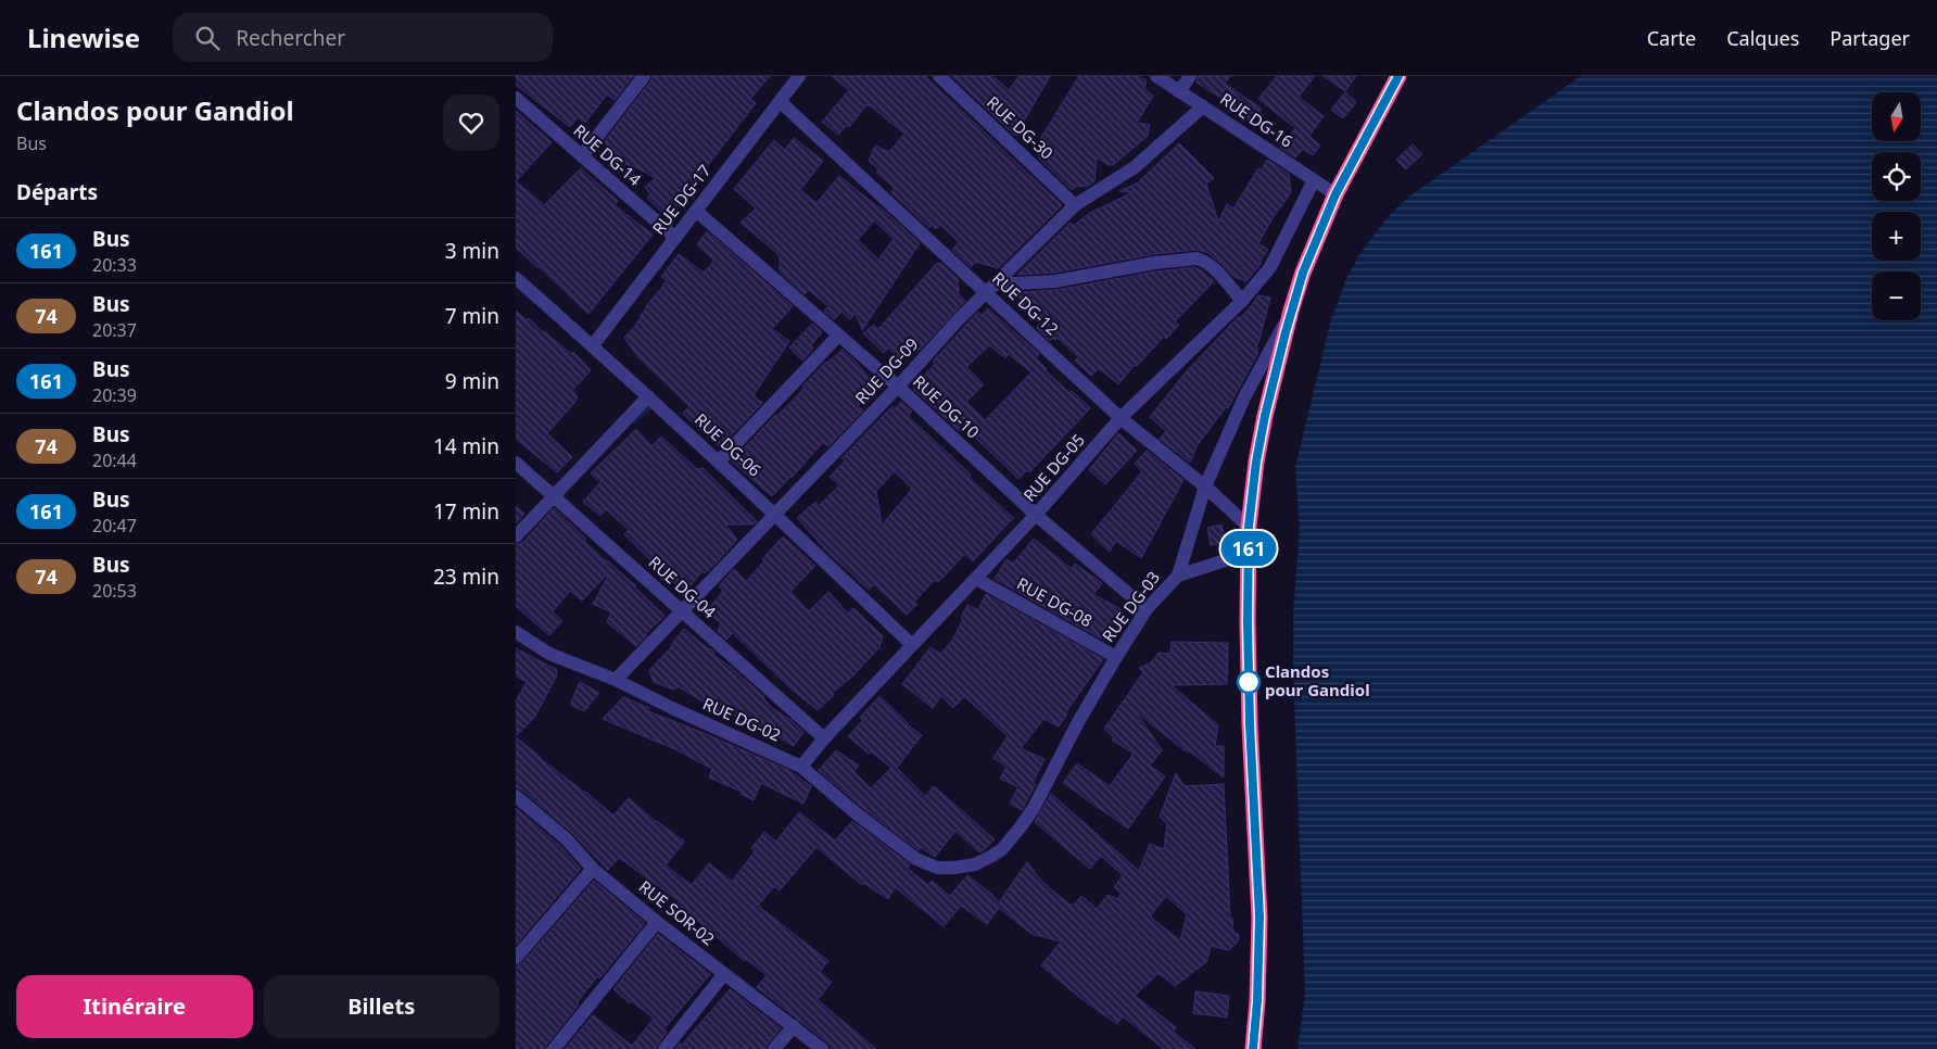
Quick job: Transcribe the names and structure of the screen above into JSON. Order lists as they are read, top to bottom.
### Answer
{
  "streets": {
    "street": [
      "RUE DG-16",
      "RUE DG-30",
      "RUE DG-14",
      "RUE DG-17",
      "RUE DG-12",
      "RUE DG-09",
      "RUE DG-10",
      "RUE DG-06",
      "RUE DG-05",
      "RUE DG-04",
      "RUE DG-08",
      "RUE DG-03",
      "RUE DG-02",
      "RUE SOR-02"
    ]
  },
  "crossings": [
    ["RUE DG-16", "RUE DG-09"],
    ["RUE DG-16", "RUE DG-05"],
    ["RUE DG-30", "RUE DG-09"],
    ["RUE DG-14", "RUE DG-17"],
    ["RUE DG-17", "RUE DG-12"],
    ["RUE DG-17", "RUE DG-10"],
    ["RUE DG-17", "RUE DG-06"],
    ["RUE DG-12", "RUE DG-09"],
    ["RUE DG-12", "RUE DG-05"],
    ["RUE DG-12", "RUE DG-03"],
    ["RUE DG-09", "RUE DG-10"],
    ["RUE DG-09", "RUE DG-06"],
    ["RUE DG-09", "RUE DG-04"],
    ["RUE DG-09", "RUE DG-02"],
    ["RUE DG-10", "RUE DG-05"],
    ["RUE DG-10", "RUE DG-03"],
    ["RUE DG-06", "RUE DG-05"],
    ["RUE DG-05", "RUE DG-04"],
    ["RUE DG-05", "RUE DG-08"],
    ["RUE DG-05", "RUE DG-02"],
    ["RUE DG-08", "RUE DG-03"],
    ["RUE DG-03", "RUE DG-02"]
  ],
  "places": ["Clandos pour Gandiol"],
  "lines": ["bus line 161"],
  "north": "bottom",
  "page": {
    "header": "Linewise",
    "search": "Rechercher",
    "nav": ["Carte", "Calques", "Partager"],
    "heading": [
      ["Clandos pour Gandiol", "Bus"],
      "Départs"
    ],
    "on_map": "161",
    "map_buttons": ["+", "−"],
    "list": [
      {
        "mark": "161",
        "name": "Bus",
        "note": "20:33",
        "value": "3 min"
      },
      {
        "mark": "74",
        "name": "Bus",
        "note": "20:37",
        "value": "7 min"
      },
      {
        "mark": "161",
        "name": "Bus",
        "note": "20:39",
        "value": "9 min"
      },
      {
        "mark": "74",
        "name": "Bus",
        "note": "20:44",
        "value": "14 min"
      },
      {
        "mark": "161",
        "name": "Bus",
        "note": "20:47",
        "value": "17 min"
      },
      {
        "mark": "74",
        "name": "Bus",
        "note": "20:53",
        "value": "23 min"
      }
    ],
    "buttons": ["Itinéraire", "Billets"]
  }
}
